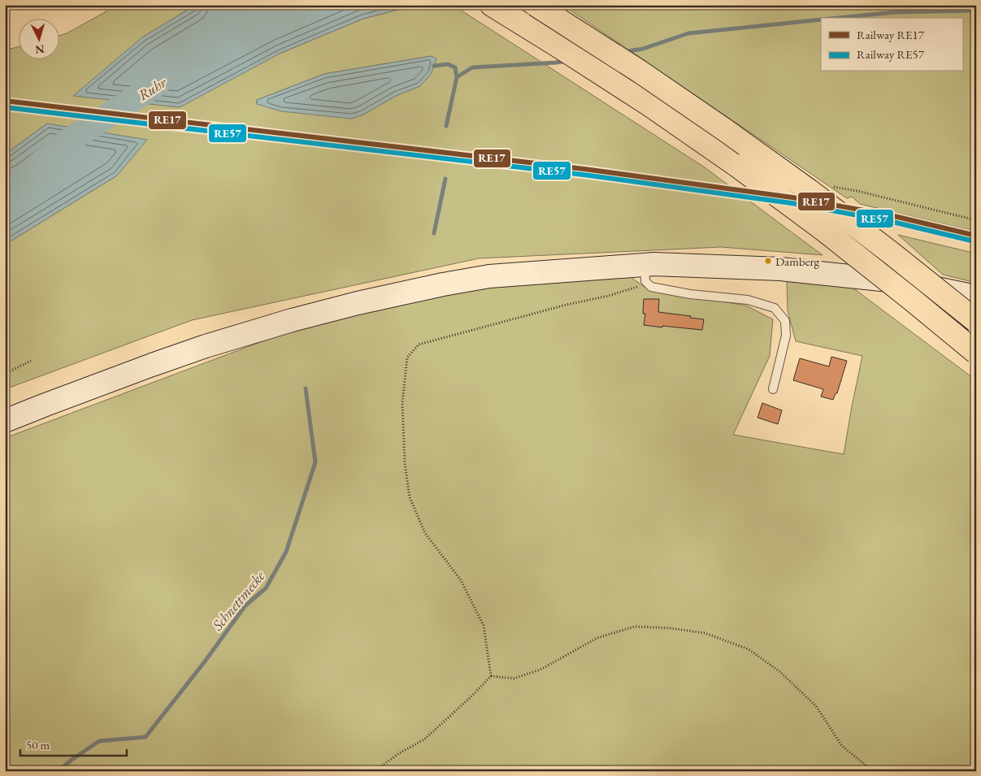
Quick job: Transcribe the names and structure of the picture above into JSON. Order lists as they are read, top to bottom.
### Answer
{
  "water": ["Ruhr", "Schnettmecke"],
  "places": ["Damberg"],
  "lines": ["rail line RE17", "rail line RE57"],
  "legend": ["Railway RE17", "Railway RE57"],
  "scale_bar": "50 m",
  "north": "bottom"
}
